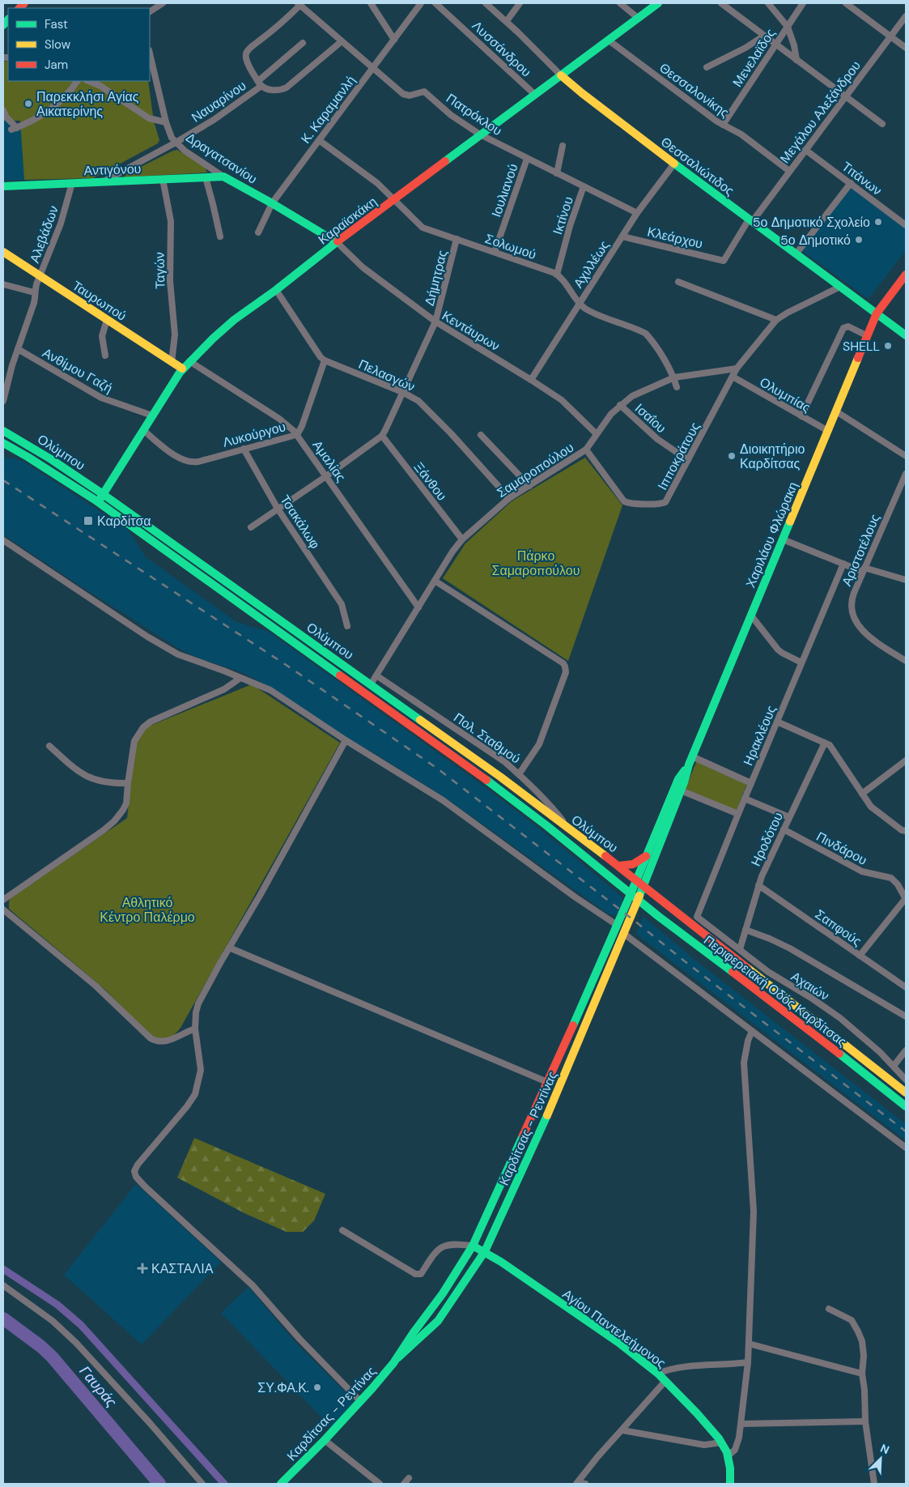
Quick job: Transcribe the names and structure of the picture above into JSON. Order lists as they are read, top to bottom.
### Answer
{
  "streets": {
    "main road": [
      "Δραγατσανίου",
      "Θεσσαλιώτιδος",
      "Αντιγόνου",
      "Καραϊσκάκη",
      "Ταυρωπού",
      "Ολύμπου",
      "Χαριλάου Φλώρακη",
      "Περιφερειακή Οδός Καρδίτσας",
      "Καρδίτσας - Ρεντίνας",
      "Αγίου Παντελεήμονος"
    ],
    "street": [
      "Λυσσάνδρου",
      "Μενελαϊδος",
      "Θεσσαλονίκης",
      "Ναυαρίνου",
      "Κ. Καραμανλή",
      "Μεγάλου Αλεξάνδρου",
      "Πατρόκλου",
      "Τιτάνων",
      "Ιουλιανού",
      "Ικτίνου",
      "Αλεβάδων",
      "Κλεάρχου",
      "Σολωμού",
      "Αχιλλέως",
      "Ταγών",
      "Δήμητρας",
      "Κεντάυρων",
      "Ανθίμου Γαζή",
      "Πελασγών",
      "Ολυμπίας",
      "Ισαΐου",
      "Λυκούργου",
      "Ιπποκράτους",
      "Αμαλίας",
      "Σαμαροπούλου",
      "Ξάνθου",
      "Τσακάλωφ",
      "Αριστοτέλους",
      "Ηρακλέους",
      "Πολ. Σταθμού",
      "Ηροδότου",
      "Πινδάρου",
      "Σαπφούς",
      "Αχαιών"
    ]
  },
  "crossings": [
    ["Λυσσάνδρου", "Καραϊσκάκη"],
    ["Μενελαϊδος", "Θεσσαλονίκης"],
    ["Θεσσαλονίκης", "Μεγάλου Αλεξάνδρου"],
    ["Θεσσαλονίκης", "Καραϊσκάκη"],
    ["Ναυαρίνου", "Δραγατσανίου"],
    ["Ναυαρίνου", "Αντιγόνου"],
    ["Κ. Καραμανλή", "Πατρόκλου"],
    ["Κ. Καραμανλή", "Δραγατσανίου"],
    ["Κ. Καραμανλή", "Σολωμού"],
    ["Μεγάλου Αλεξάνδρου", "Θεσσαλιώτιδος"],
    ["Μεγάλου Αλεξάνδρου", "Τιτάνων"],
    ["Μεγάλου Αλεξάνδρου", "Κλεάρχου"],
    ["Πατρόκλου", "Ιουλιανού"],
    ["Πατρόκλου", "Ικτίνου"],
    ["Πατρόκλου", "Καραϊσκάκη"],
    ["Πατρόκλου", "Αχιλλέως"],
    ["Δραγατσανίου", "Αντιγόνου"],
    ["Δραγατσανίου", "Καραϊσκάκη"],
    ["Δραγατσανίου", "Κεντάυρων"],
    ["Θεσσαλιώτιδος", "Καραϊσκάκη"],
    ["Θεσσαλιώτιδος", "Αχιλλέως"],
    ["Θεσσαλιώτιδος", "Χαριλάου Φλώρακη"],
    ["Αντιγόνου", "Αλεβάδων"],
    ["Αντιγόνου", "Ταγών"],
    ["Ιουλιανού", "Σολωμού"],
    ["Ικτίνου", "Σολωμού"],
    ["Καραϊσκάκη", "Σολωμού"],
    ["Καραϊσκάκη", "Ταυρωπού"],
    ["Καραϊσκάκη", "Κεντάυρων"],
    ["Καραϊσκάκη", "Ανθίμου Γαζή"],
    ["Καραϊσκάκη", "Πελασγών"],
    ["Καραϊσκάκη", "Λυκούργου"],
    ["Καραϊσκάκη", "Ολύμπου"],
    ["Καραϊσκάκη", "Αμαλίας"],
    ["Αλεβάδων", "Ταυρωπού"],
    ["Αλεβάδων", "Ανθίμου Γαζή"],
    ["Κλεάρχου", "Αχιλλέως"],
    ["Σολωμού", "Αχιλλέως"],
    ["Σολωμού", "Δήμητρας"],
    ["Σολωμού", "Σαμαροπούλου"],
    ["Αχιλλέως", "Κεντάυρων"],
    ["Ταγών", "Ταυρωπού"],
    ["Δήμητρας", "Κεντάυρων"],
    ["Δήμητρας", "Πελασγών"],
    ["Δήμητρας", "Ξάνθου"],
    ["Κεντάυρων", "Σαμαροπούλου"],
    ["Πελασγών", "Λυκούργου"],
    ["Πελασγών", "Σαμαροπούλου"],
    ["Ολυμπίας", "Ιπποκράτους"],
    ["Ολυμπίας", "Χαριλάου Φλώρακη"],
    ["Ισαΐου", "Ιπποκράτους"],
    ["Ισαΐου", "Σαμαροπούλου"],
    ["Λυκούργου", "Αμαλίας"],
    ["Λυκούργου", "Τσακάλωφ"],
    ["Ολύμπου", "Σαμαροπούλου"],
    ["Ολύμπου", "Χαριλάου Φλώρακη"],
    ["Ολύμπου", "Περιφερειακή Οδός Καρδίτσας"],
    ["Ολύμπου", "Καρδίτσας - Ρεντίνας"],
    ["Ιπποκράτους", "Σαμαροπούλου"],
    ["Αμαλίας", "Σαμαροπούλου"],
    ["Σαμαροπούλου", "Ξάνθου"],
    ["Σαμαροπούλου", "Πολ. Σταθμού"],
    ["Χαριλάου Φλώρακη", "Περιφερειακή Οδός Καρδίτσας"],
    ["Χαριλάου Φλώρακη", "Καρδίτσας - Ρεντίνας"],
    ["Ηρακλέους", "Αχαιών"],
    ["Ηροδότου", "Πινδάρου"],
    ["Ηροδότου", "Σαπφούς"],
    ["Ηροδότου", "Αχαιών"],
    ["Περιφερειακή Οδός Καρδίτσας", "Καρδίτσας - Ρεντίνας"],
    ["Καρδίτσας - Ρεντίνας", "Αγίου Παντελεήμονος"]
  ],
  "water": ["Γαυράς"],
  "parks": ["Πάρκο Σαμαροπούλου", "Αθλητικό Κέντρο Παλέρμο"],
  "places": {
    "other": [
      "Παρεκκλήσι Αγίας Αικατερίνης",
      "5ο Δημοτικό Σχολείο",
      "5ο Δημοτικό",
      "SHELL",
      "Διοικητήριο Καρδίτσας",
      "ΣΥ.ΦΑ.Κ."
    ],
    "transit": ["Καρδίτσα"],
    "health": ["ΚΑΣΤΑΛΙΑ"]
  },
  "legend": ["Fast", "Slow", "Jam"],
  "north": "top right"
}
